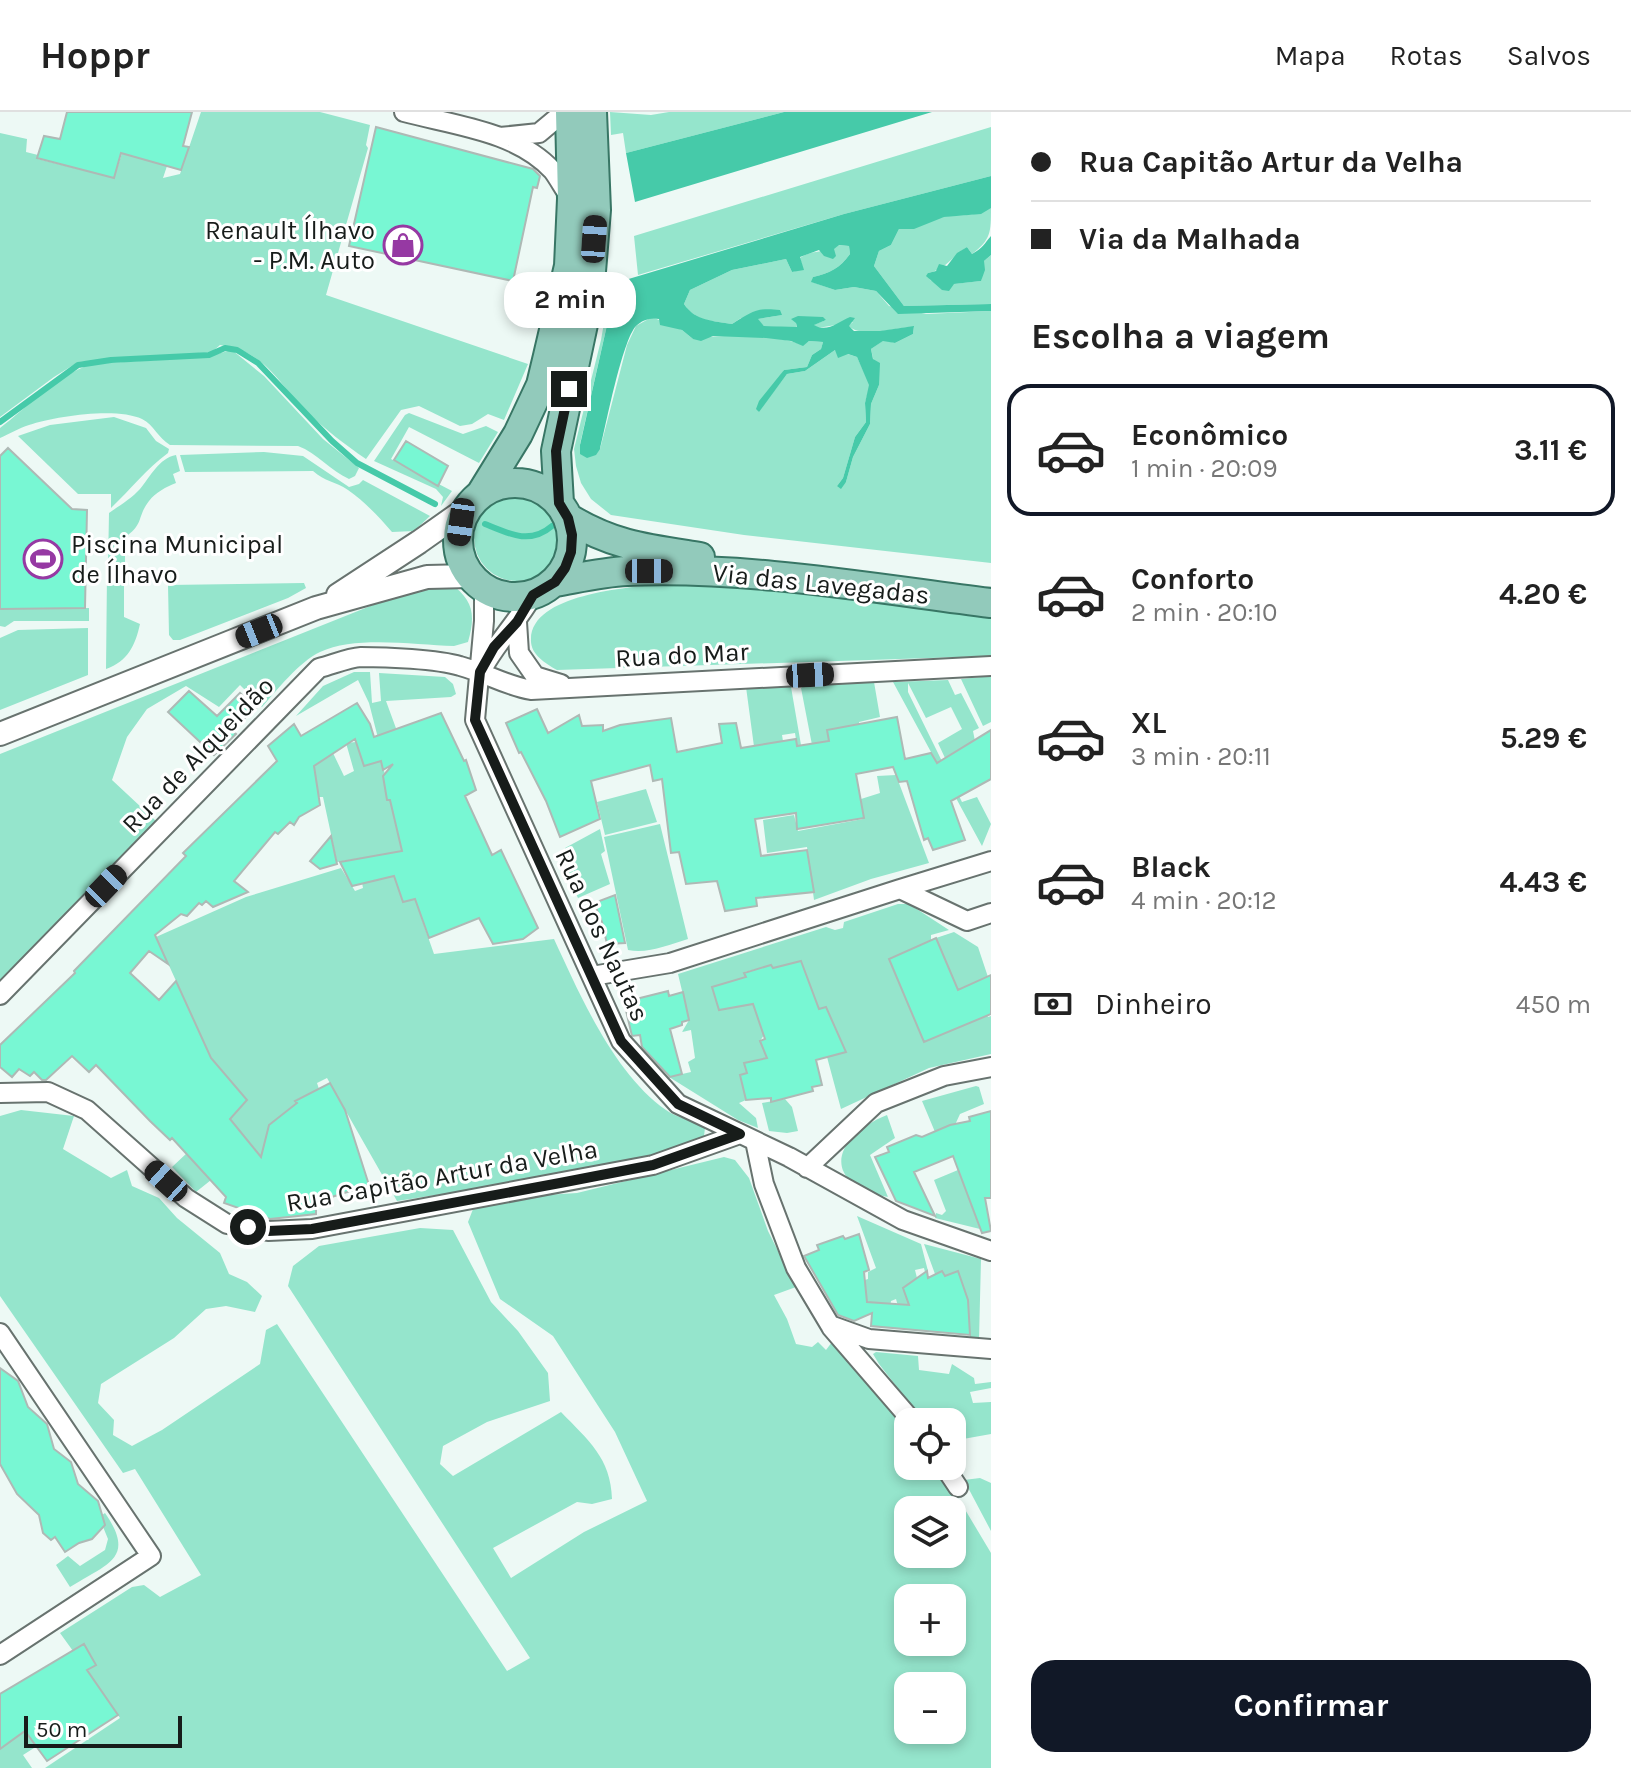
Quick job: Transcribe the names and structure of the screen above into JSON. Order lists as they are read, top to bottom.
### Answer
{
  "streets": {
    "main road": ["Via das Lavegadas"],
    "street": [
      "Rua do Mar",
      "Rua de Alqueidão",
      "Rua dos Nautas",
      "Rua Capitão Artur da Velha"
    ]
  },
  "crossings": [
    ["Via das Lavegadas", "Rua dos Nautas"],
    ["Rua do Mar", "Rua de Alqueidão"],
    ["Rua do Mar", "Rua dos Nautas"],
    ["Rua de Alqueidão", "Rua dos Nautas"],
    ["Rua dos Nautas", "Rua Capitão Artur da Velha"]
  ],
  "places": {
    "shop": ["Renault Ílhavo - P.M. Auto"],
    "sports": ["Piscina Municipal de Ílhavo"]
  },
  "scale_bar": "50 m",
  "page": {
    "header": "Hoppr",
    "nav": ["Mapa", "Rotas", "Salvos"],
    "banner": ["Rua Capitão Artur da Velha", "Via da Malhada"],
    "bubble": "2 min",
    "heading": "Escolha a viagem",
    "list": [
      {
        "name": "Econômico",
        "note": "1 min · 20:09",
        "value": "3.11 €"
      },
      {
        "name": "Conforto",
        "note": "2 min · 20:10",
        "value": "4.20 €"
      },
      {
        "name": "XL",
        "note": "3 min · 20:11",
        "value": "5.29 €"
      },
      {
        "name": "Black",
        "note": "4 min · 20:12",
        "value": "4.43 €"
      }
    ],
    "pay": ["Dinheiro", "450 m"],
    "map_buttons": ["+", "−"],
    "buttons": "Confirmar",
    "scale": "50 m"
  }
}
